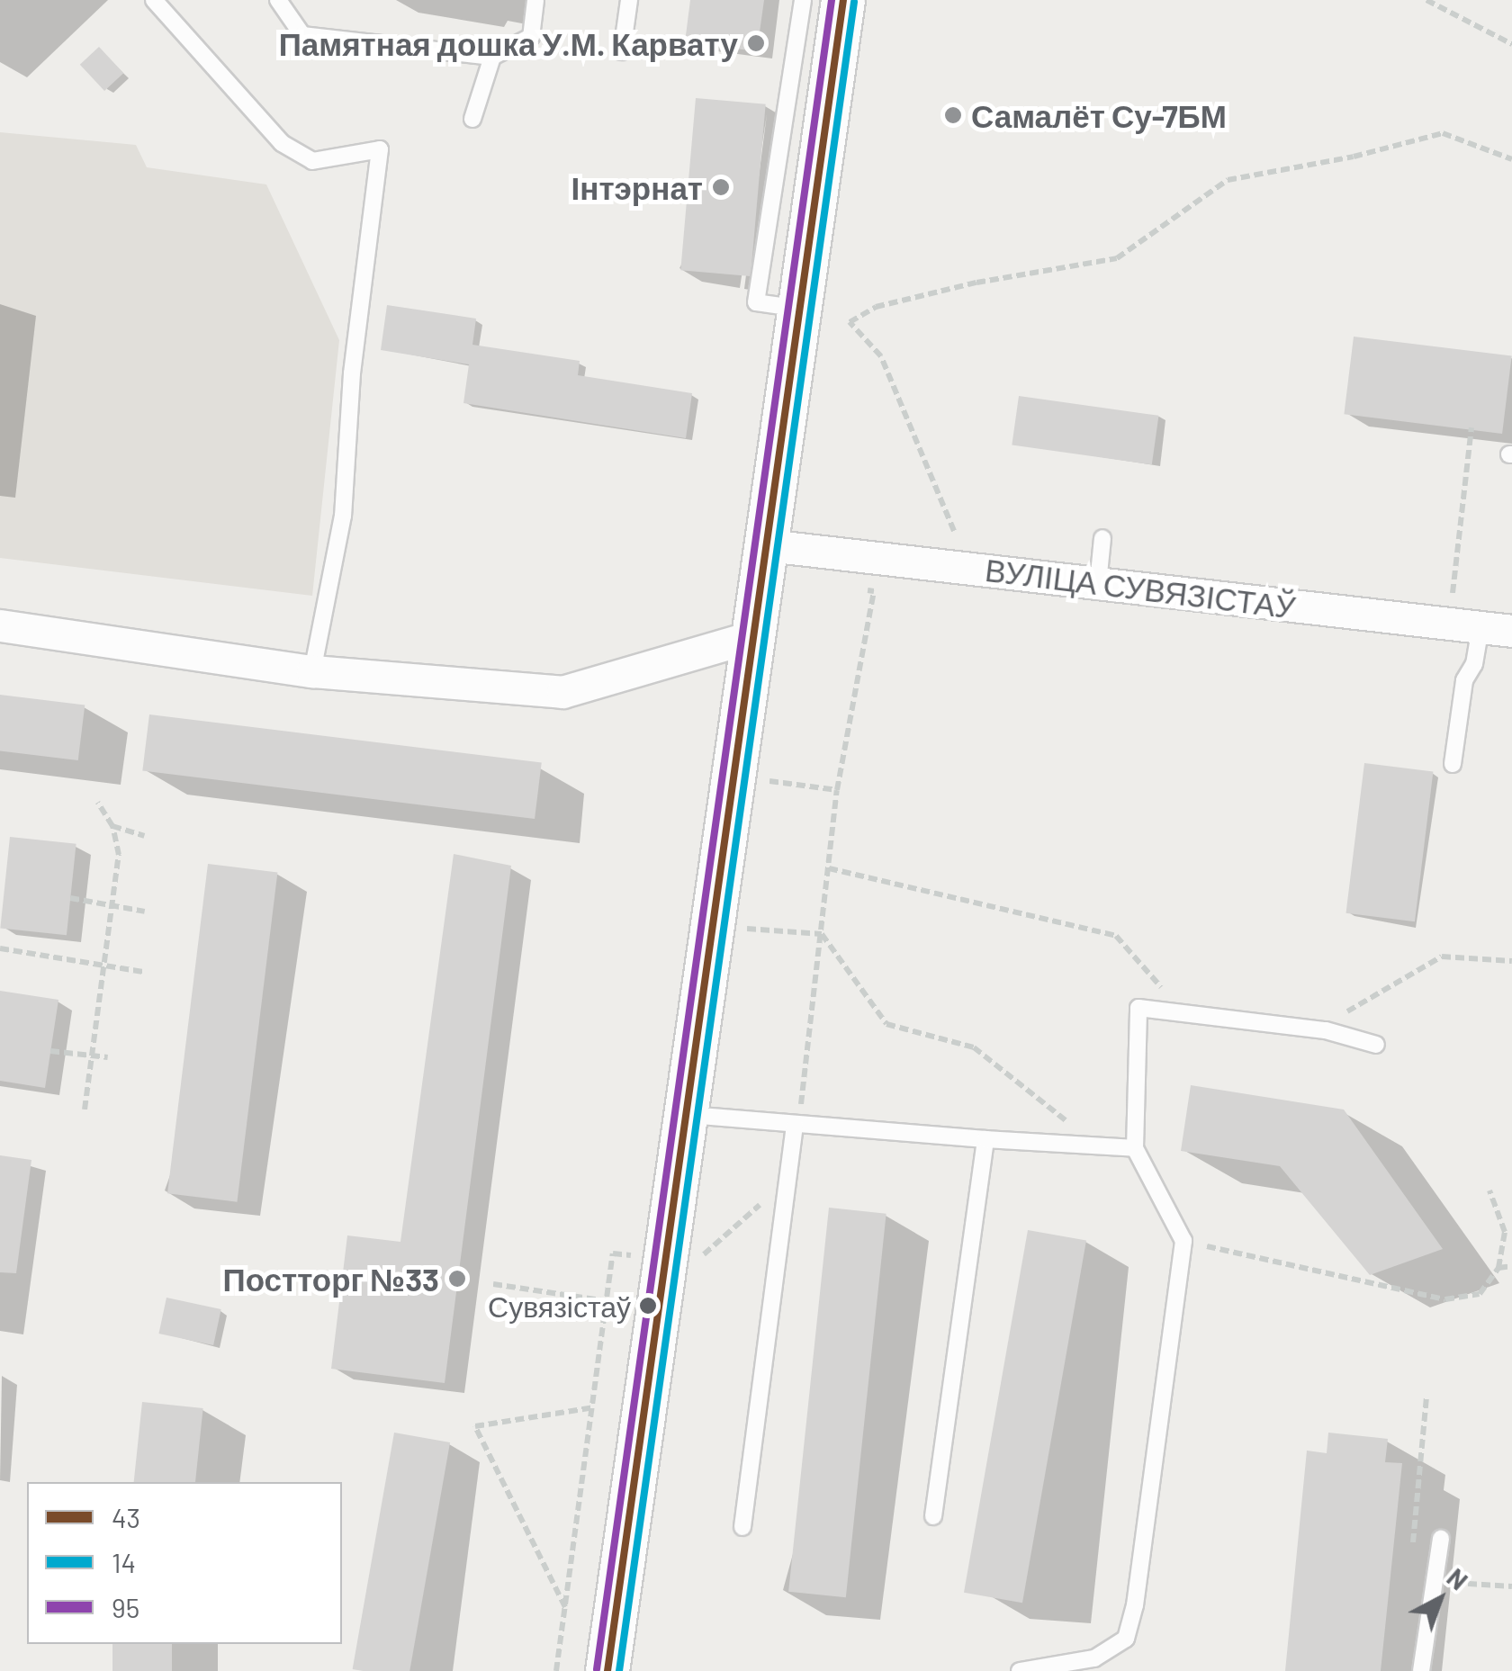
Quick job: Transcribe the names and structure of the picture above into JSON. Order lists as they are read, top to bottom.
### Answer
{
  "streets": {
    "street": ["ВУЛІЦА СУВЯЗІСТАЎ"]
  },
  "places": [
    "Памятная дошка У.М. Карвату",
    "Самалёт Су-7БМ",
    "Інтэрнат",
    "Постторг №33",
    "Сувязістаў"
  ],
  "lines": ["transit line 43", "transit line 95", "transit line 14"],
  "legend": ["43", "14", "95"],
  "north": "top right"
}
